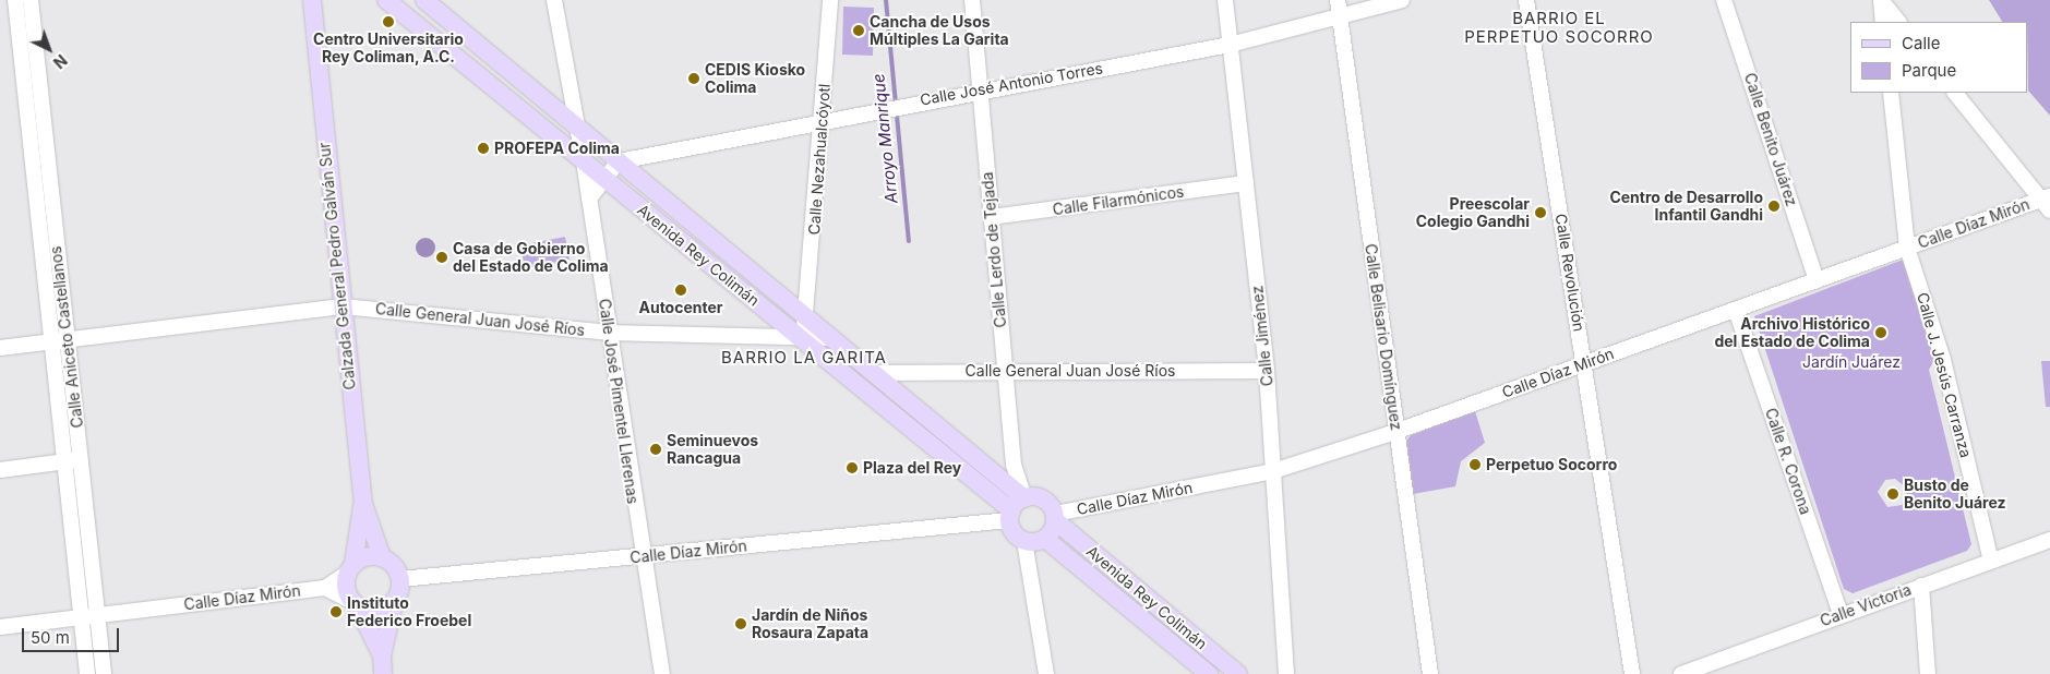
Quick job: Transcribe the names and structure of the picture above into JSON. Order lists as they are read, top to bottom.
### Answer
{
  "streets": {
    "main road": ["Avenida Rey Colimán", "Calzada General Pedro Galván Sur"],
    "street": [
      "Calle José Antonio Torres",
      "Calle Benito Juárez",
      "Calle Nezahualcóyotl",
      "Calle Filarmónicos",
      "Calle Díaz Mirón",
      "Calle Lerdo de Tejada",
      "Calle Revolución",
      "Calle General Juan José Ríos",
      "Calle Jiménez",
      "Calle Aniceto Castellanos",
      "Calle Belisario Domínguez",
      "Calle J. Jesús Carranza",
      "Calle José Pimentel Llerenas",
      "Calle R. Corona",
      "Calle Victoria"
    ]
  },
  "crossings": [
    ["Calle José Antonio Torres", "Calle Nezahualcóyotl"],
    ["Calle José Antonio Torres", "Calle Lerdo de Tejada"],
    ["Calle José Antonio Torres", "Avenida Rey Colimán"],
    ["Calle José Antonio Torres", "Calle Jiménez"],
    ["Calle José Antonio Torres", "Calle Belisario Domínguez"],
    ["Calle Benito Juárez", "Calle Díaz Mirón"],
    ["Calle Nezahualcóyotl", "Avenida Rey Colimán"],
    ["Calle Filarmónicos", "Calle Lerdo de Tejada"],
    ["Calle Filarmónicos", "Calle Jiménez"],
    ["Calle Díaz Mirón", "Calle Lerdo de Tejada"],
    ["Calle Díaz Mirón", "Avenida Rey Colimán"],
    ["Calle Díaz Mirón", "Calzada General Pedro Galván Sur"],
    ["Calle Díaz Mirón", "Calle Revolución"],
    ["Calle Díaz Mirón", "Calle Jiménez"],
    ["Calle Díaz Mirón", "Calle Aniceto Castellanos"],
    ["Calle Díaz Mirón", "Calle Belisario Domínguez"],
    ["Calle Díaz Mirón", "Calle J. Jesús Carranza"],
    ["Calle Díaz Mirón", "Calle José Pimentel Llerenas"],
    ["Calle Díaz Mirón", "Calle R. Corona"],
    ["Calle Lerdo de Tejada", "Avenida Rey Colimán"],
    ["Calle Lerdo de Tejada", "Calle General Juan José Ríos"],
    ["Avenida Rey Colimán", "Calle General Juan José Ríos"],
    ["Avenida Rey Colimán", "Calle José Pimentel Llerenas"],
    ["Calzada General Pedro Galván Sur", "Calle General Juan José Ríos"],
    ["Calle General Juan José Ríos", "Calle Jiménez"],
    ["Calle General Juan José Ríos", "Calle Aniceto Castellanos"],
    ["Calle General Juan José Ríos", "Calle José Pimentel Llerenas"],
    ["Calle J. Jesús Carranza", "Calle Victoria"],
    ["Calle R. Corona", "Calle Victoria"]
  ],
  "districts": ["BARRIO EL PERPETUO SOCORRO", "BARRIO LA GARITA"],
  "water": ["Arroyo Manrique"],
  "parks": ["Jardín Juárez"],
  "places": [
    "Centro Universitario Rey Coliman, A.C.",
    "Cancha de Usos Múltiples La Garita",
    "CEDIS Kiosko Colima",
    "PROFEPA Colima",
    "Centro de Desarrollo Infantil Gandhi",
    "Preescolar Colegio Gandhi",
    "Casa de Gobierno del Estado de Colima",
    "Autocenter",
    "Archivo Histórico del Estado de Colima",
    "Seminuevos Rancagua",
    "Perpetuo Socorro",
    "Plaza del Rey",
    "Busto de Benito Juárez",
    "Instituto Federico Froebel",
    "Jardín de Niños Rosaura Zapata"
  ],
  "legend": ["Calle", "Parque"],
  "scale_bar": "50 m",
  "north": "bottom right"
}
